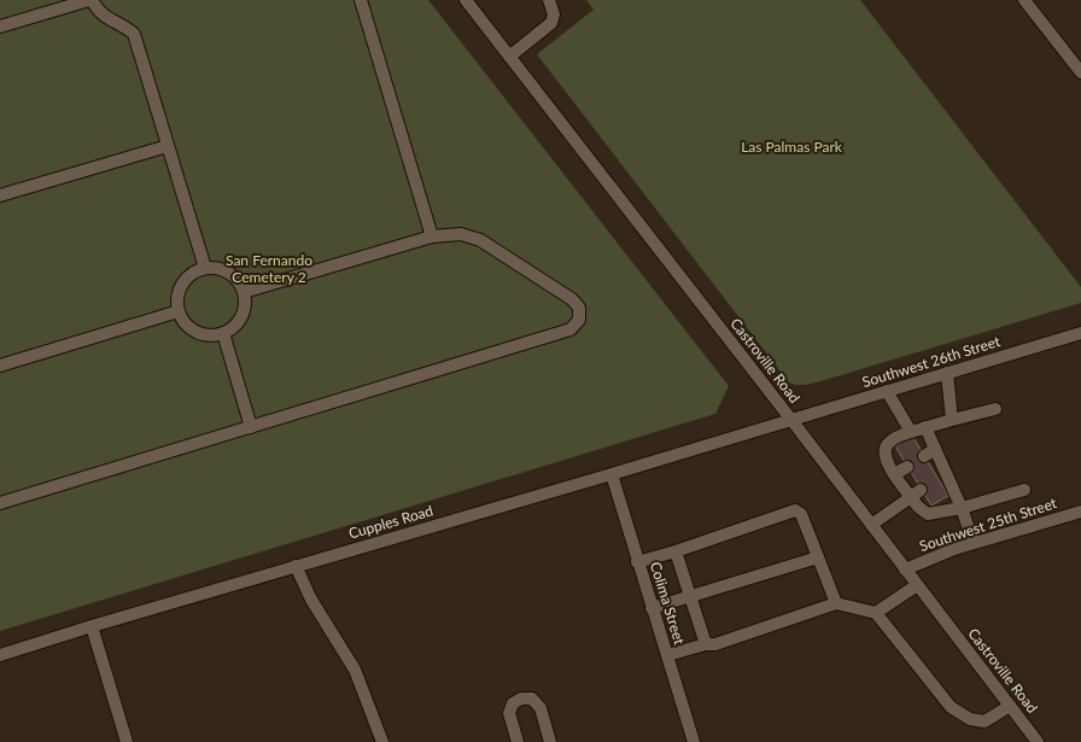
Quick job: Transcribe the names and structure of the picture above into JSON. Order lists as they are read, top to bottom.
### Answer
{
  "streets": {
    "street": [
      "Castroville Road",
      "Southwest 26th Street",
      "Cupples Road",
      "Southwest 25th Street",
      "Colima Street"
    ]
  },
  "crossings": [
    ["Castroville Road", "Southwest 26th Street"],
    ["Castroville Road", "Cupples Road"],
    ["Castroville Road", "Southwest 25th Street"],
    ["Southwest 26th Street", "Cupples Road"],
    ["Cupples Road", "Colima Street"]
  ],
  "parks": ["Las Palmas Park", "San Fernando Cemetery 2"]
}
